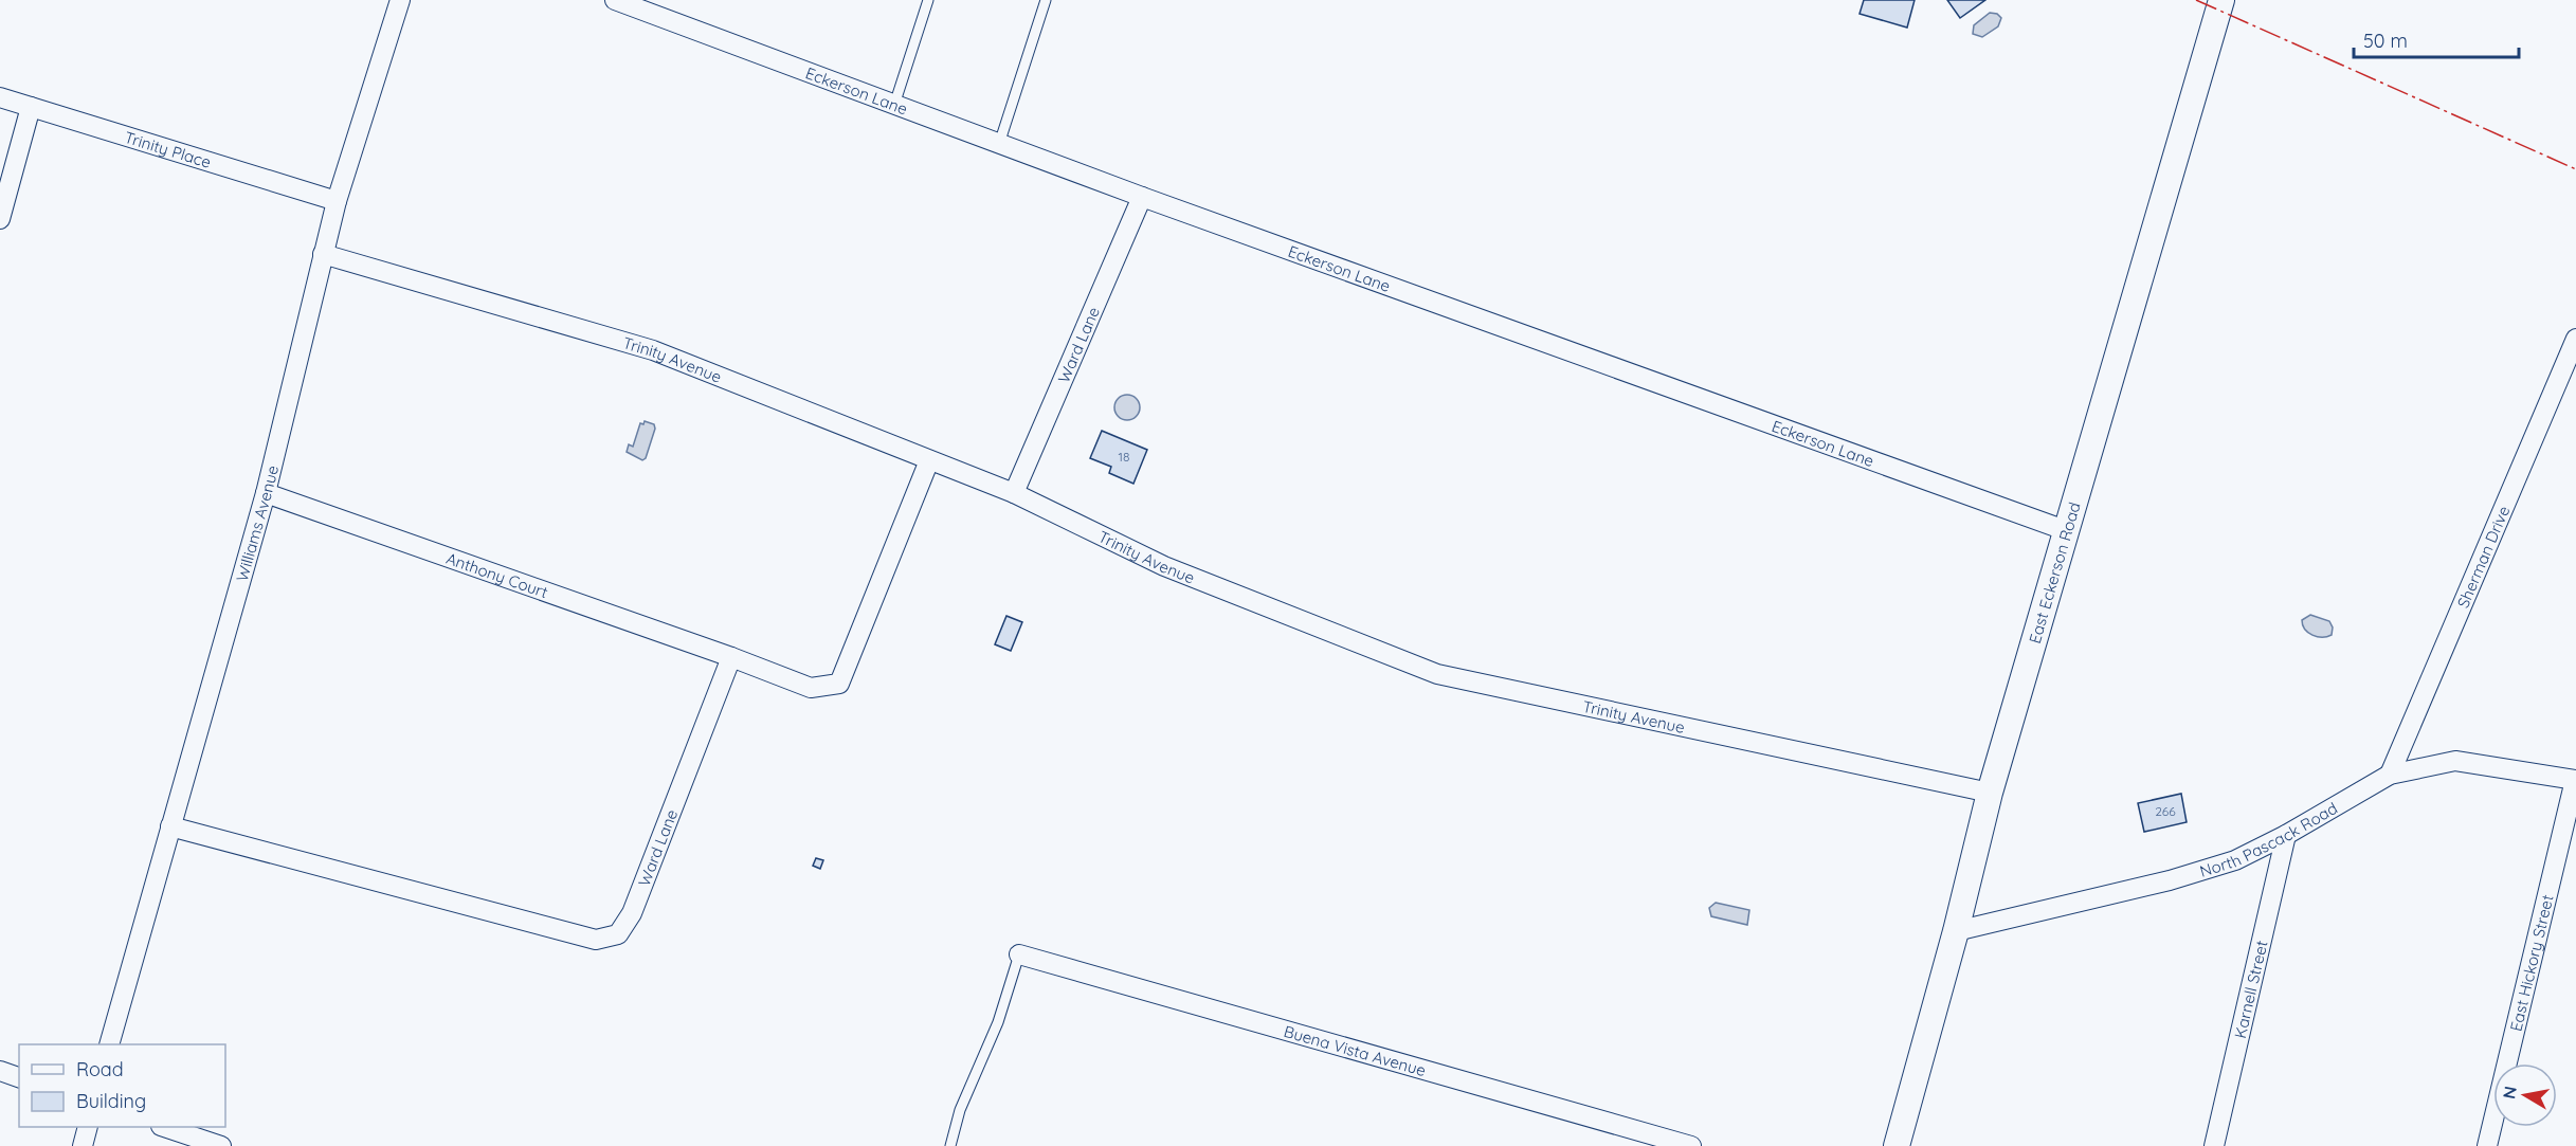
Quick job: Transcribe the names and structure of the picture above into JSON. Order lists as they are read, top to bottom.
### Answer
{
  "streets": {
    "street": [
      "Eckerson Lane",
      "Trinity Place",
      "Ward Lane",
      "Trinity Avenue",
      "Williams Avenue",
      "Sherman Drive",
      "East Eckerson Road",
      "Anthony Court",
      "North Pascack Road",
      "East Hickory Street",
      "Karnell Street",
      "Buena Vista Avenue"
    ]
  },
  "crossings": [
    ["Eckerson Lane", "Ward Lane"],
    ["Eckerson Lane", "East Eckerson Road"],
    ["Trinity Place", "Williams Avenue"],
    ["Ward Lane", "Trinity Avenue"],
    ["Ward Lane", "Williams Avenue"],
    ["Ward Lane", "Anthony Court"],
    ["Trinity Avenue", "Williams Avenue"],
    ["Trinity Avenue", "East Eckerson Road"],
    ["Williams Avenue", "Anthony Court"],
    ["Sherman Drive", "North Pascack Road"],
    ["East Eckerson Road", "North Pascack Road"],
    ["North Pascack Road", "East Hickory Street"],
    ["North Pascack Road", "Karnell Street"]
  ],
  "house_numbers": ["18", "266"],
  "legend": ["Road", "Building"],
  "scale_bar": "50 m",
  "north": "left"
}
